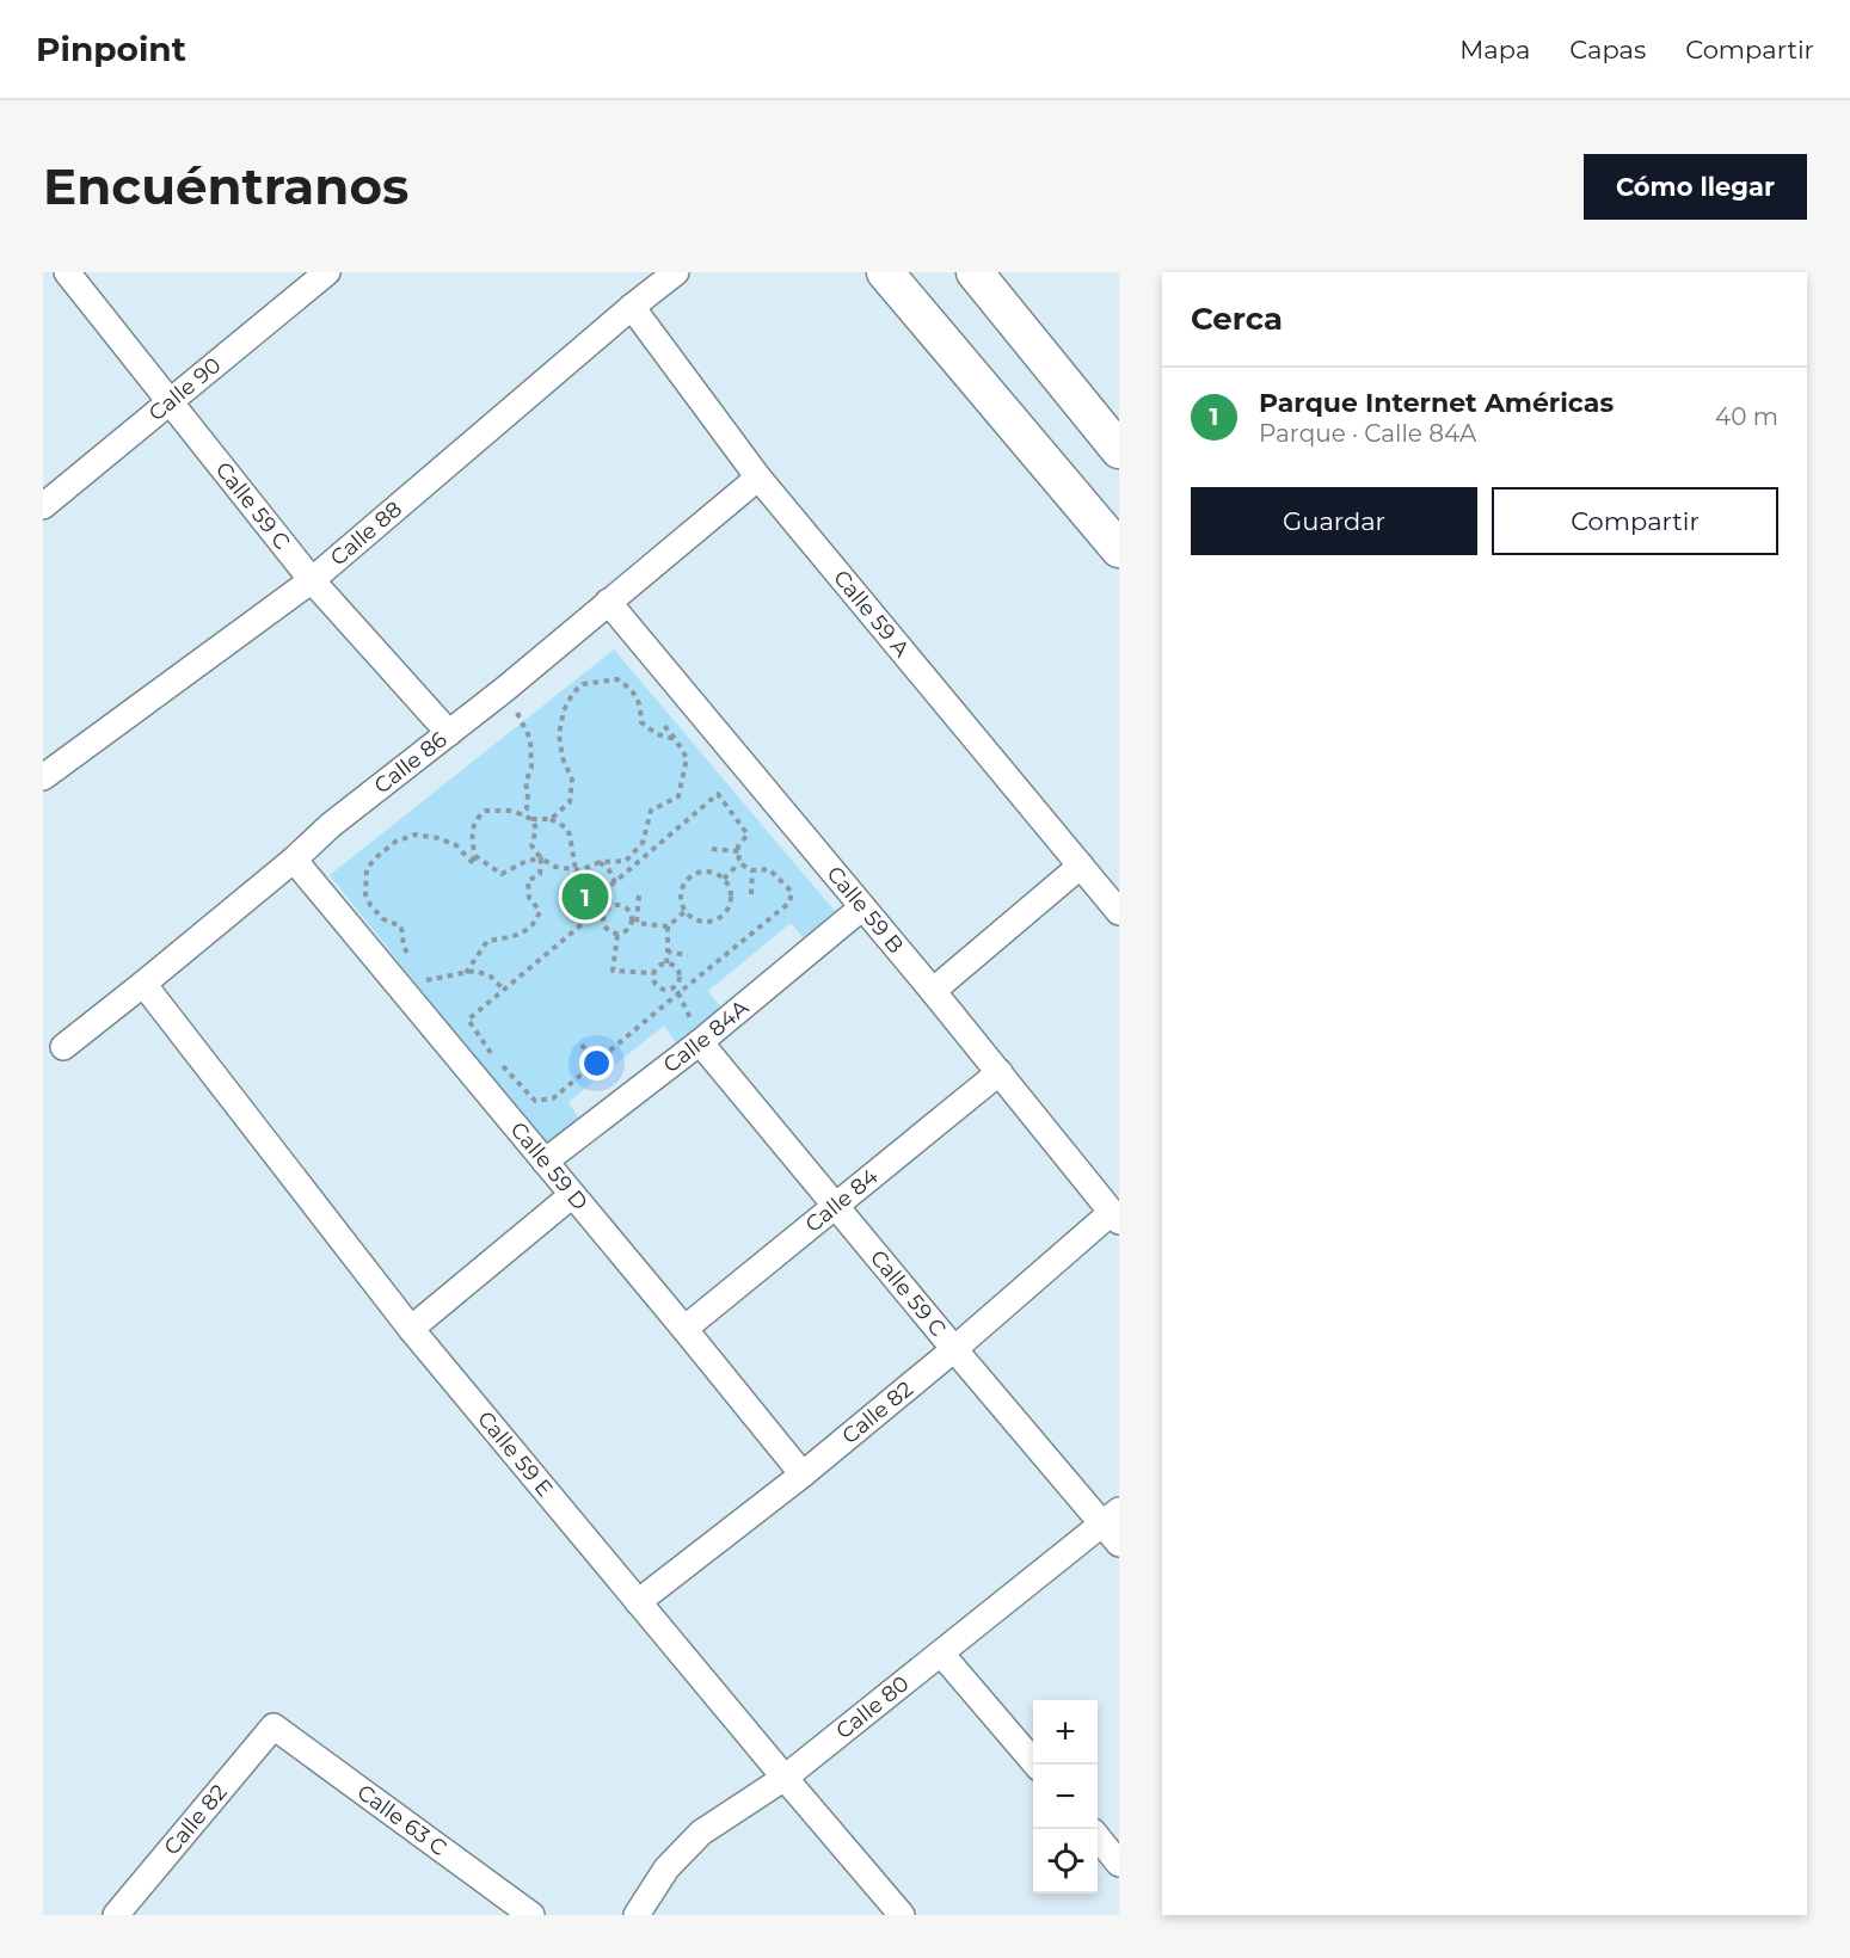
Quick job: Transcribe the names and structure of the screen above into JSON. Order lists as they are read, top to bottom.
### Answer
{
  "streets": {
    "street": [
      "Calle 90",
      "Calle 59 C",
      "Calle 88",
      "Calle 59 A",
      "Calle 86",
      "Calle 59 B",
      "Calle 84A",
      "Calle 59 D",
      "Calle 84",
      "Calle 82",
      "Calle 59 E",
      "Calle 80",
      "Calle 63 C"
    ]
  },
  "crossings": [
    ["Calle 90", "Calle 59 C"],
    ["Calle 59 C", "Calle 88"],
    ["Calle 59 C", "Calle 86"],
    ["Calle 59 C", "Calle 84A"],
    ["Calle 59 C", "Calle 84"],
    ["Calle 59 C", "Calle 82"],
    ["Calle 59 C", "Calle 80"],
    ["Calle 88", "Calle 59 A"],
    ["Calle 59 A", "Calle 86"],
    ["Calle 86", "Calle 59 B"],
    ["Calle 86", "Calle 59 D"],
    ["Calle 86", "Calle 59 E"],
    ["Calle 59 B", "Calle 84A"],
    ["Calle 59 B", "Calle 84"],
    ["Calle 59 B", "Calle 82"],
    ["Calle 84A", "Calle 59 D"],
    ["Calle 59 D", "Calle 84"],
    ["Calle 59 D", "Calle 82"],
    ["Calle 82", "Calle 59 E"],
    ["Calle 82", "Calle 63 C"],
    ["Calle 59 E", "Calle 80"]
  ],
  "page": {
    "header": "Pinpoint",
    "nav": ["Mapa", "Capas", "Compartir"],
    "buttons": [
      "Cómo llegar",
      ["Guardar", "Compartir"]
    ],
    "title": "Encuéntranos",
    "heading": "Cerca",
    "list": [
      {
        "mark": "1",
        "name": "Parque Internet Américas",
        "note": "Parque · Calle 84A",
        "value": "40 m"
      }
    ],
    "pins": "1",
    "map_buttons": ["+", "−"]
  }
}
